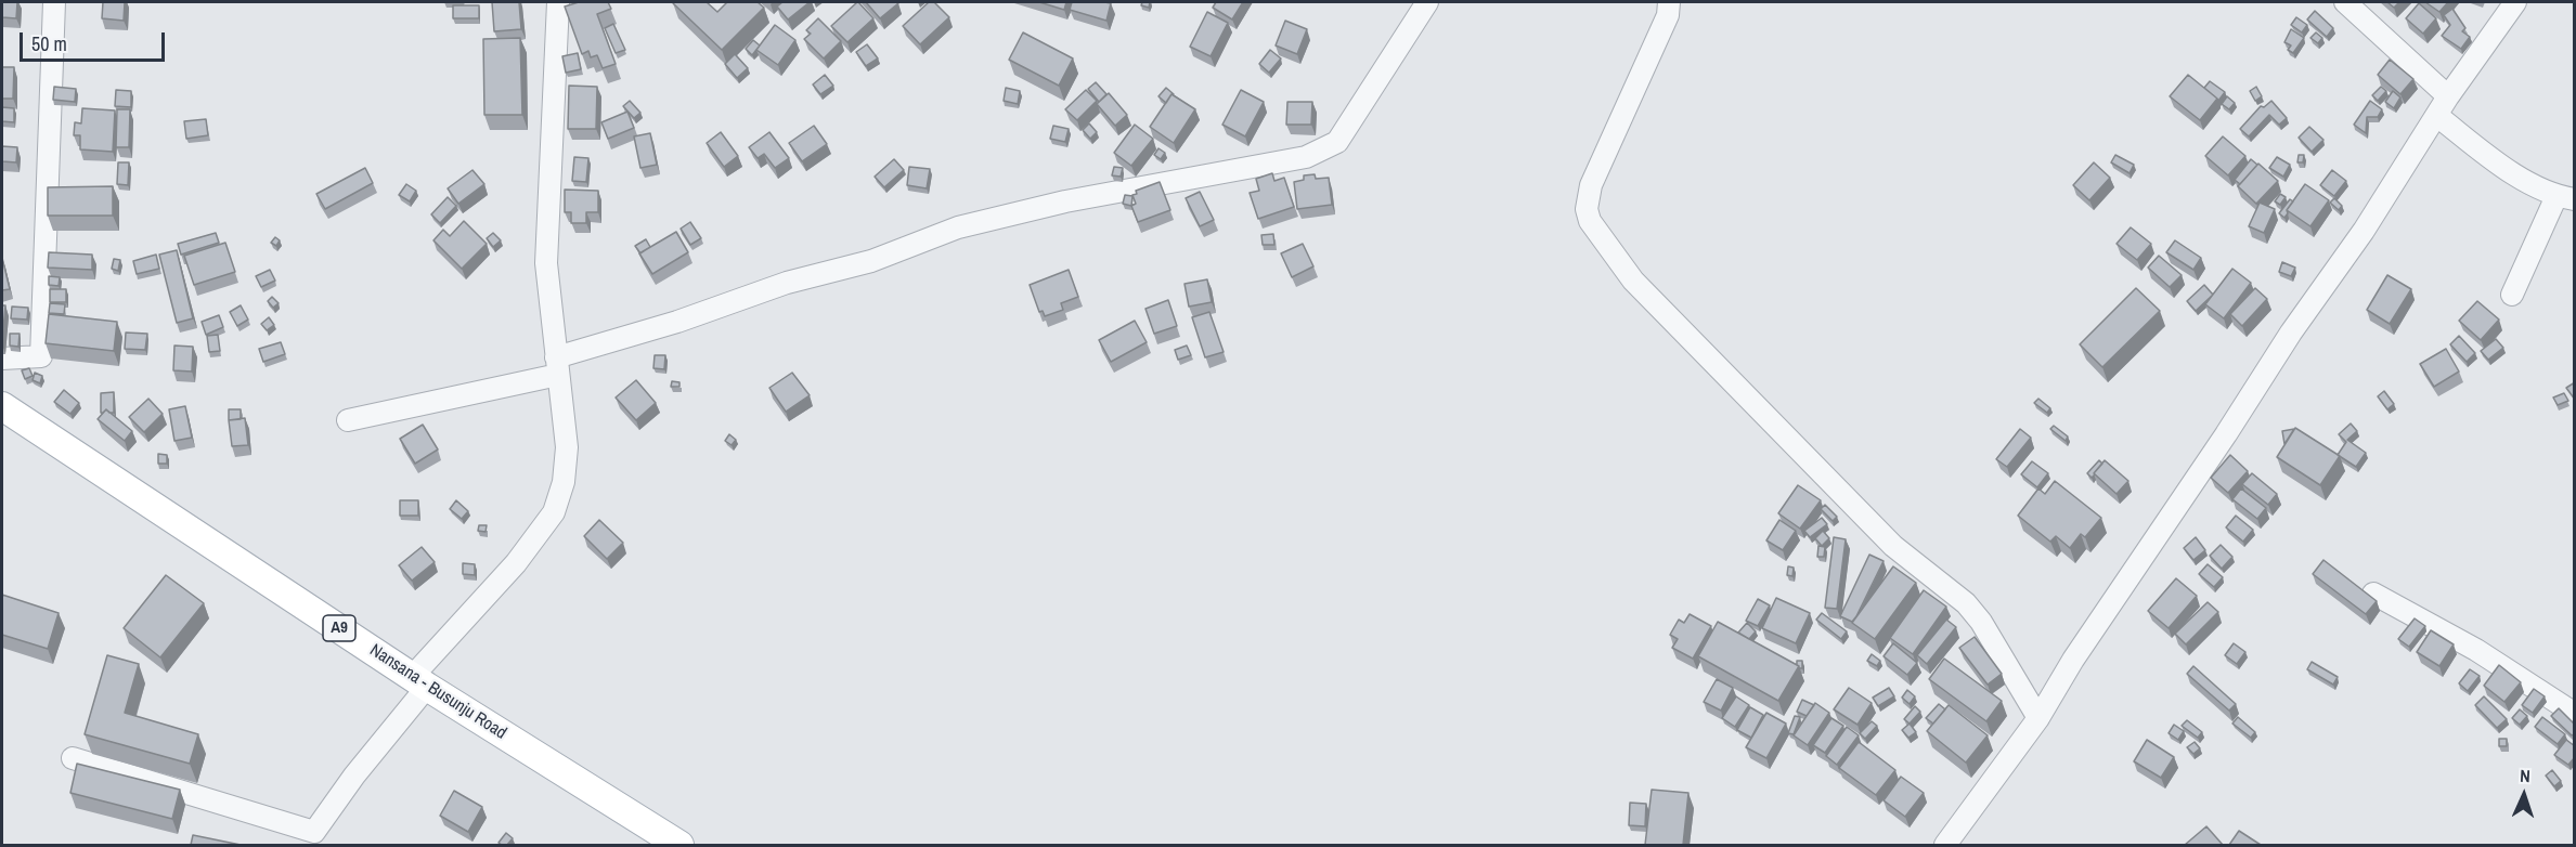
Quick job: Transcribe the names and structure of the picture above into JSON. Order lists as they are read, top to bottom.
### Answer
{
  "streets": {
    "main road": ["A9", "Nansana - Busunju Road"]
  },
  "scale_bar": "50 m",
  "north": "top"
}
